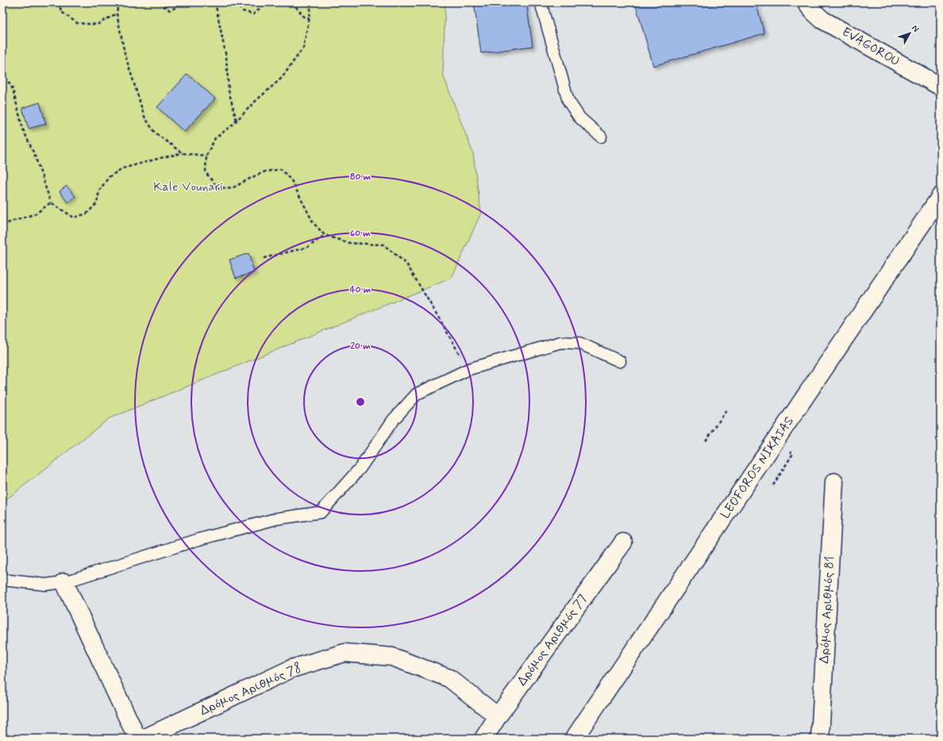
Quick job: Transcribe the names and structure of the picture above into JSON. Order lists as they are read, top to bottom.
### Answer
{
  "streets": {
    "street": [
      "EVAGOROU",
      "LEOFOROS NIKAIAS",
      "Δρόμος Αριθμός 81",
      "Δρόμος Αριθμός 77",
      "Δρόμος Αριθμός 78"
    ]
  },
  "crossings": [
    ["Δρόμος Αριθμός 77", "Δρόμος Αριθμός 78"]
  ],
  "parks": ["Kale Vounari"],
  "north": "top right",
  "rings": [
    "80 m",
    "60 m",
    "40 m",
    "20 m"
  ]
}
